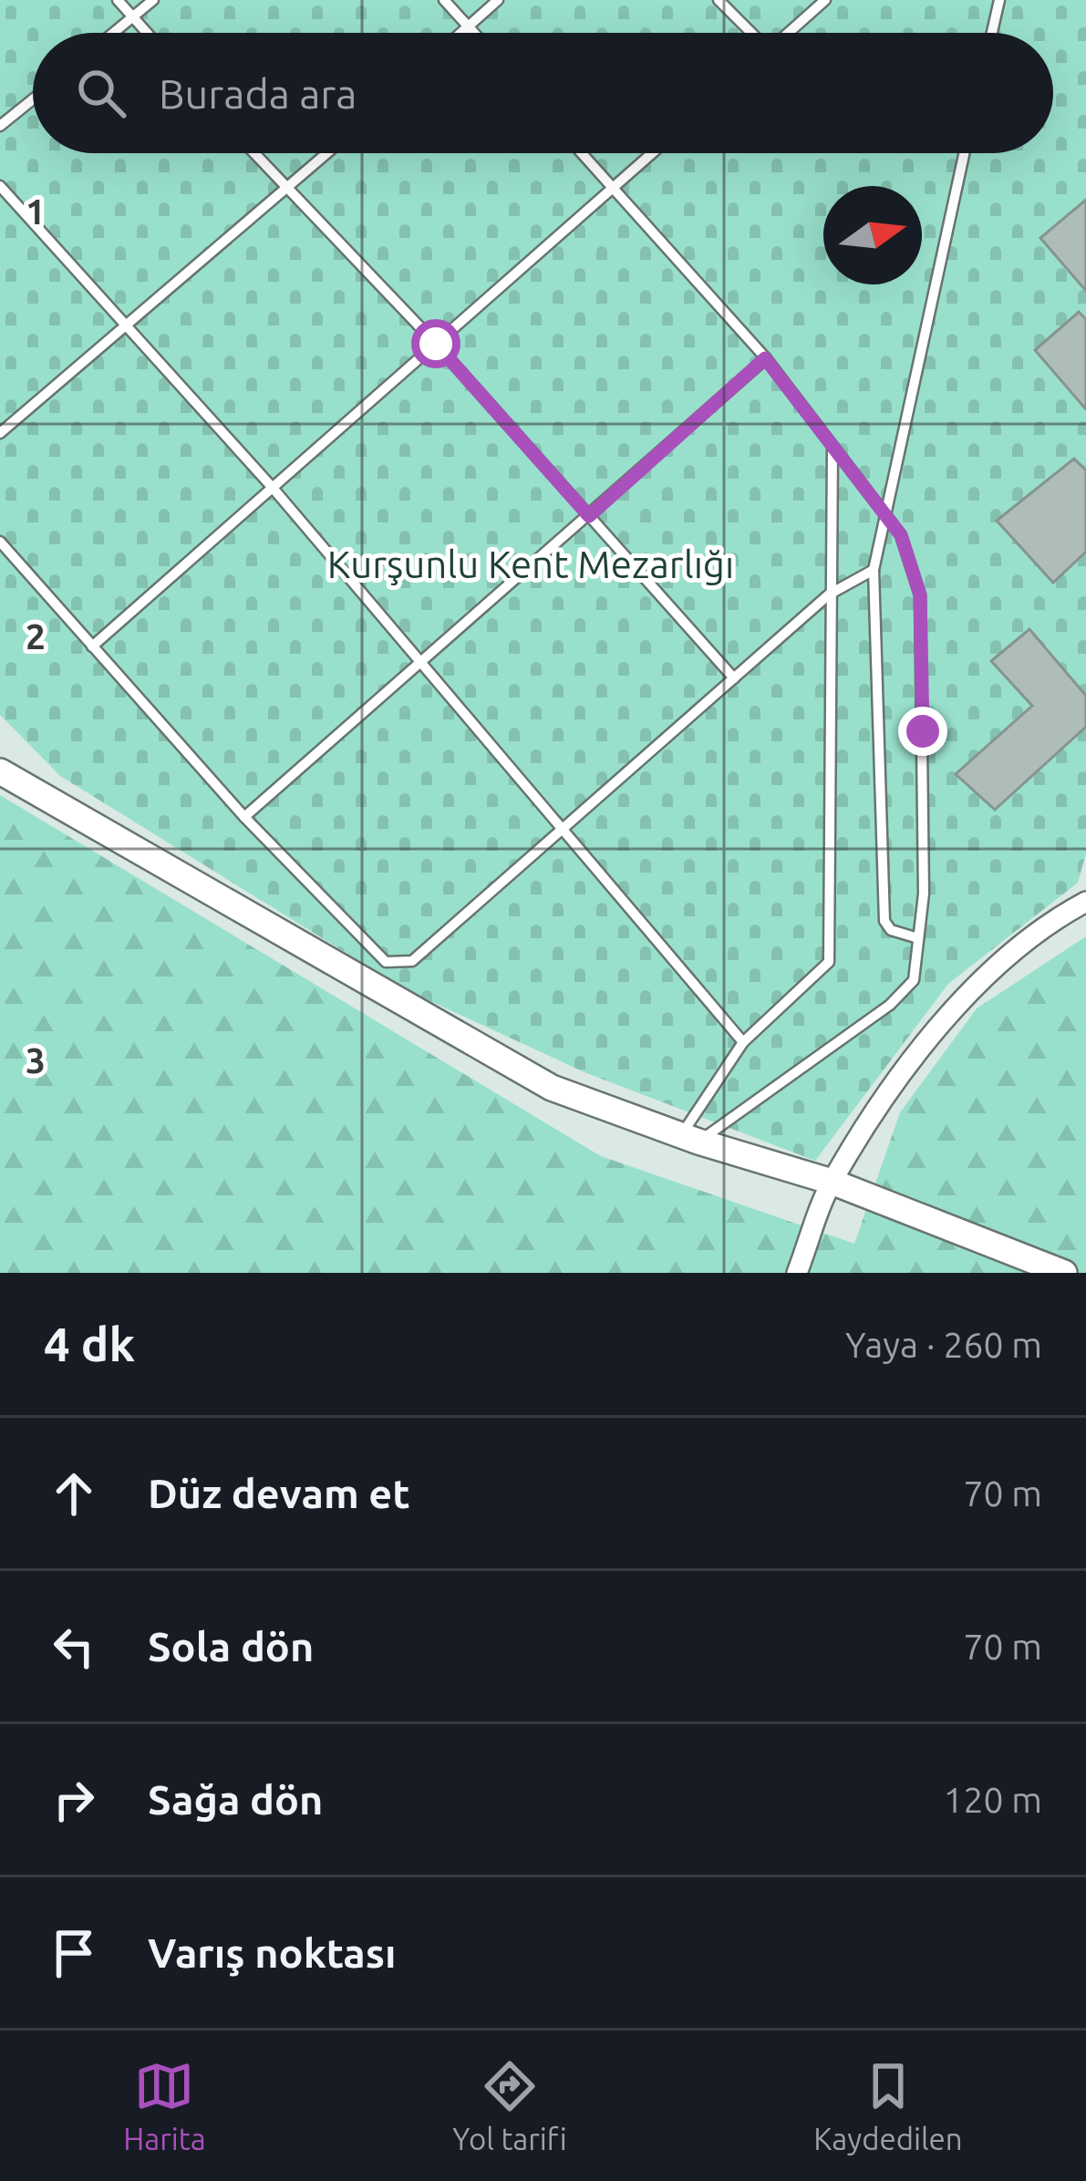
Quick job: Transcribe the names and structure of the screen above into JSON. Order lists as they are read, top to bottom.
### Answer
{
  "parks": ["Kurşunlu Kent Mezarlığı"],
  "north": "right",
  "page": {
    "search": "Burada ara",
    "heading": ["4 dk", "Yaya · 260 m"],
    "list": [
      ["Düz devam et", "70 m"],
      ["Sola dön", "70 m"],
      ["Sağa dön", "120 m"],
      "Varış noktası"
    ],
    "nav": ["Harita", "Yol tarifi", "Kaydedilen"]
  },
  "grid": {
    "rows": ["1", "2", "3"]
  }
}
